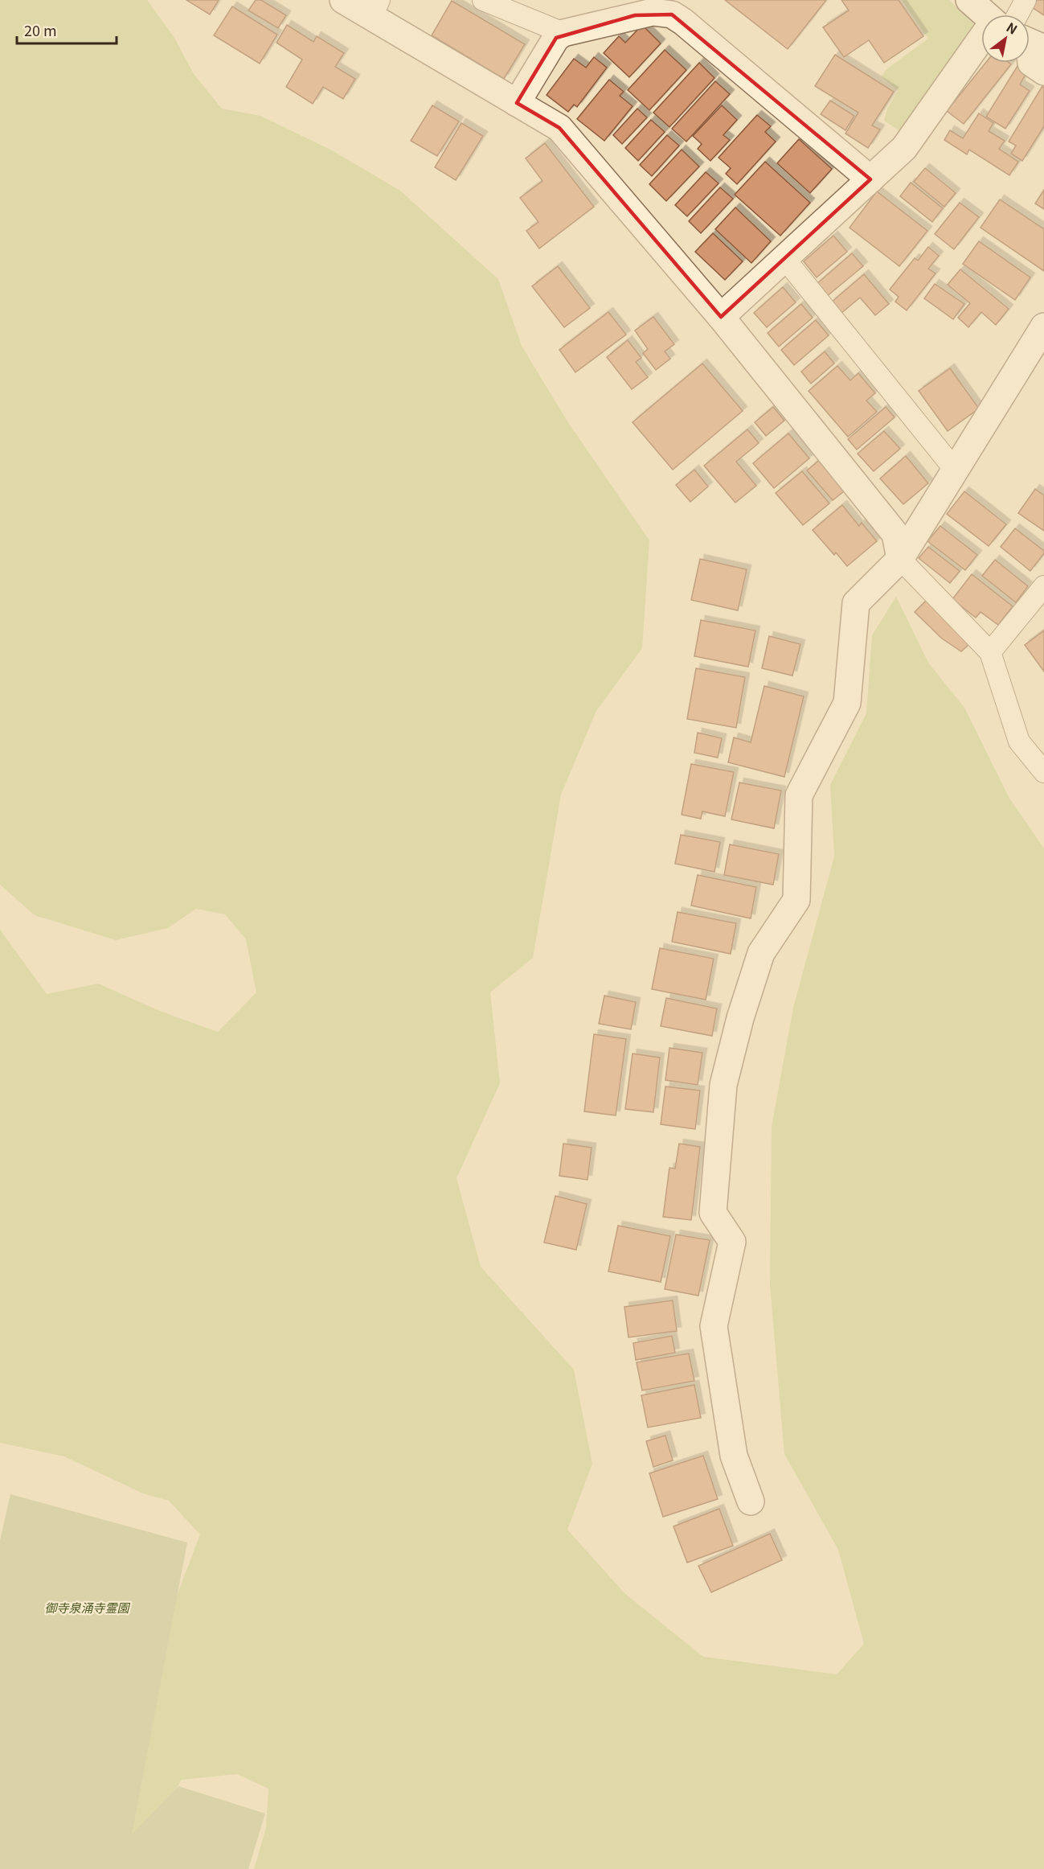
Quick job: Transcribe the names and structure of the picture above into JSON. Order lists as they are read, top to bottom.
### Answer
{
  "parks": ["御寺泉涌寺霊園"],
  "scale_bar": "20 m",
  "north": "top right"
}
